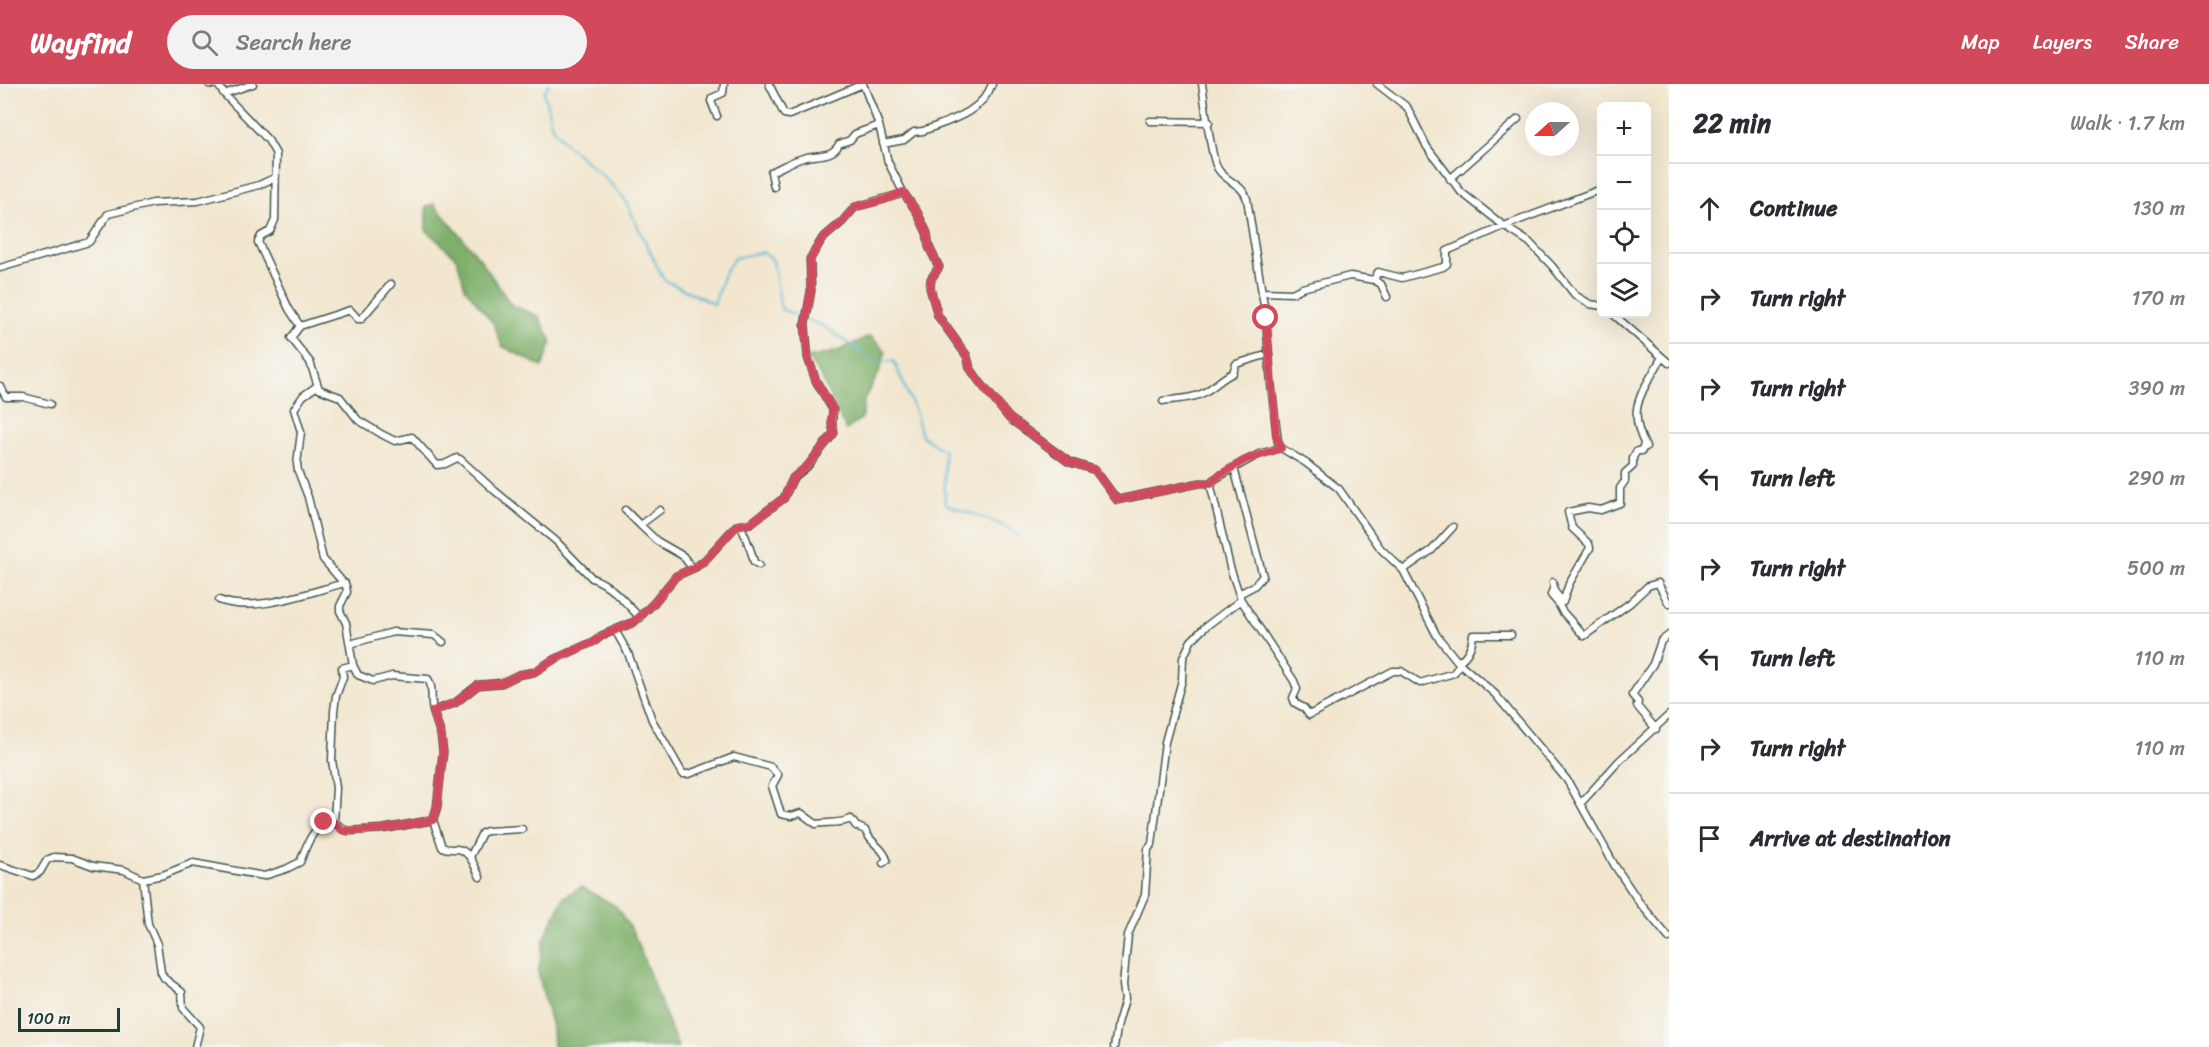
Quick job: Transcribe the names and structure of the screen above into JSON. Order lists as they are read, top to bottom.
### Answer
{
  "scale_bar": "100 m",
  "north": "left",
  "page": {
    "header": "Wayfind",
    "search": "Search here",
    "nav": ["Map", "Layers", "Share"],
    "heading": ["22 min", "Walk · 1.7 km"],
    "map_buttons": ["+", "−"],
    "list": [
      ["Continue", "130 m"],
      ["Turn right", "170 m"],
      ["Turn right", "390 m"],
      ["Turn left", "290 m"],
      ["Turn right", "500 m"],
      ["Turn left", "110 m"],
      ["Turn right", "110 m"],
      "Arrive at destination"
    ],
    "scale": "100 m"
  }
}
